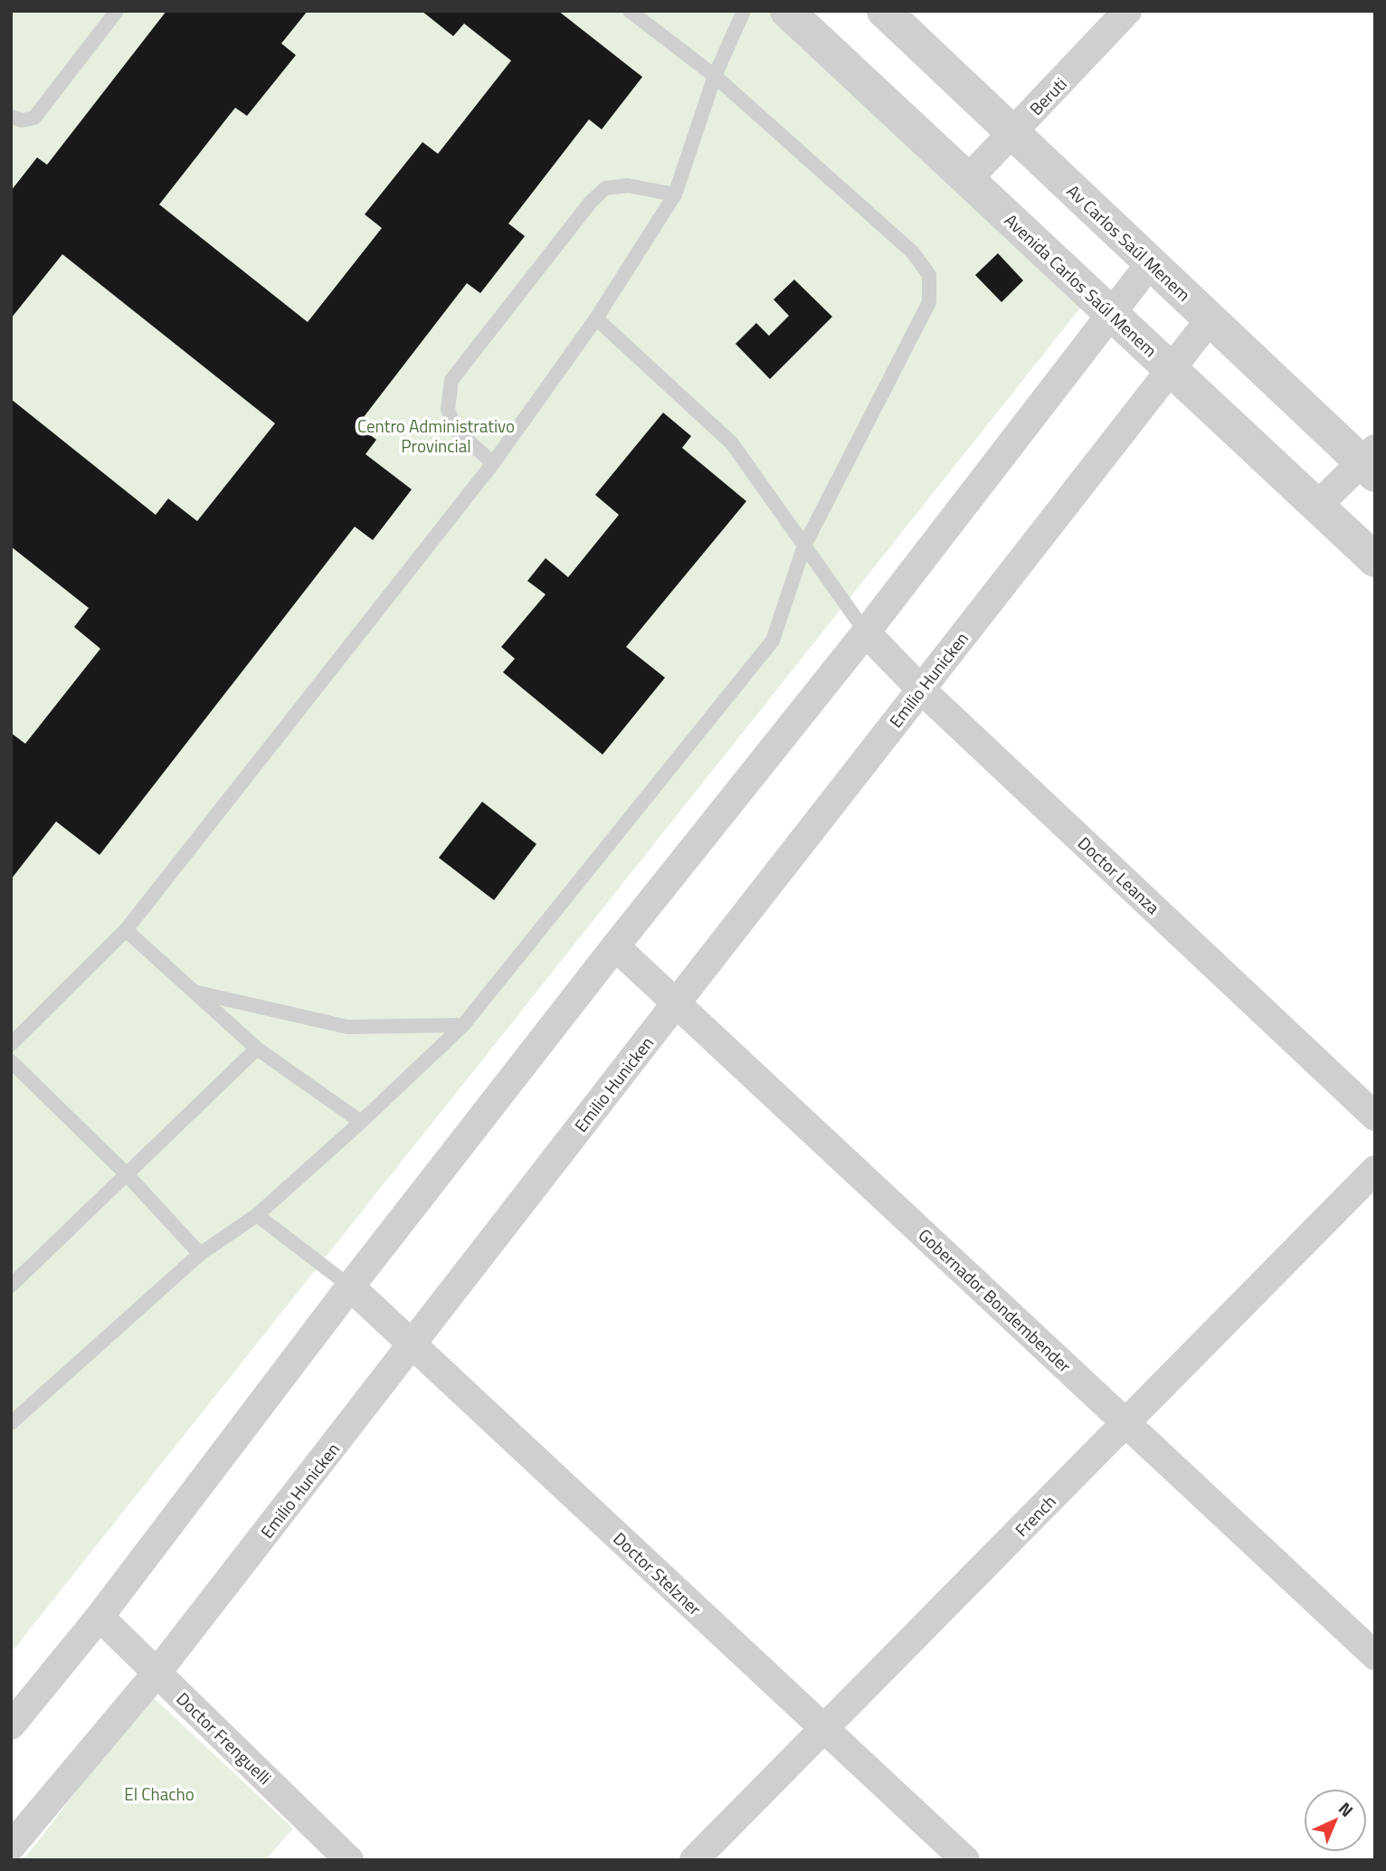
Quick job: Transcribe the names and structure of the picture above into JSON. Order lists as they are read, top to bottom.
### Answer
{
  "streets": {
    "street": [
      "Beruti",
      "Av Carlos Saúl Menem",
      "Avenida Carlos Saúl Menem",
      "Emilio Hunicken",
      "Doctor Leanza",
      "Gobernador Bondembender",
      "French",
      "Doctor Stelzner",
      "Doctor Frenguelli"
    ]
  },
  "crossings": [
    ["Beruti", "Av Carlos Saúl Menem"],
    ["Beruti", "Avenida Carlos Saúl Menem"],
    ["Av Carlos Saúl Menem", "Emilio Hunicken"],
    ["Avenida Carlos Saúl Menem", "Emilio Hunicken"],
    ["Emilio Hunicken", "Doctor Leanza"],
    ["Emilio Hunicken", "Gobernador Bondembender"],
    ["Emilio Hunicken", "Doctor Stelzner"],
    ["Emilio Hunicken", "Doctor Frenguelli"],
    ["Gobernador Bondembender", "French"],
    ["French", "Doctor Stelzner"]
  ],
  "parks": ["Centro Administrativo Provincial", "El Chacho"],
  "north": "top right"
}
